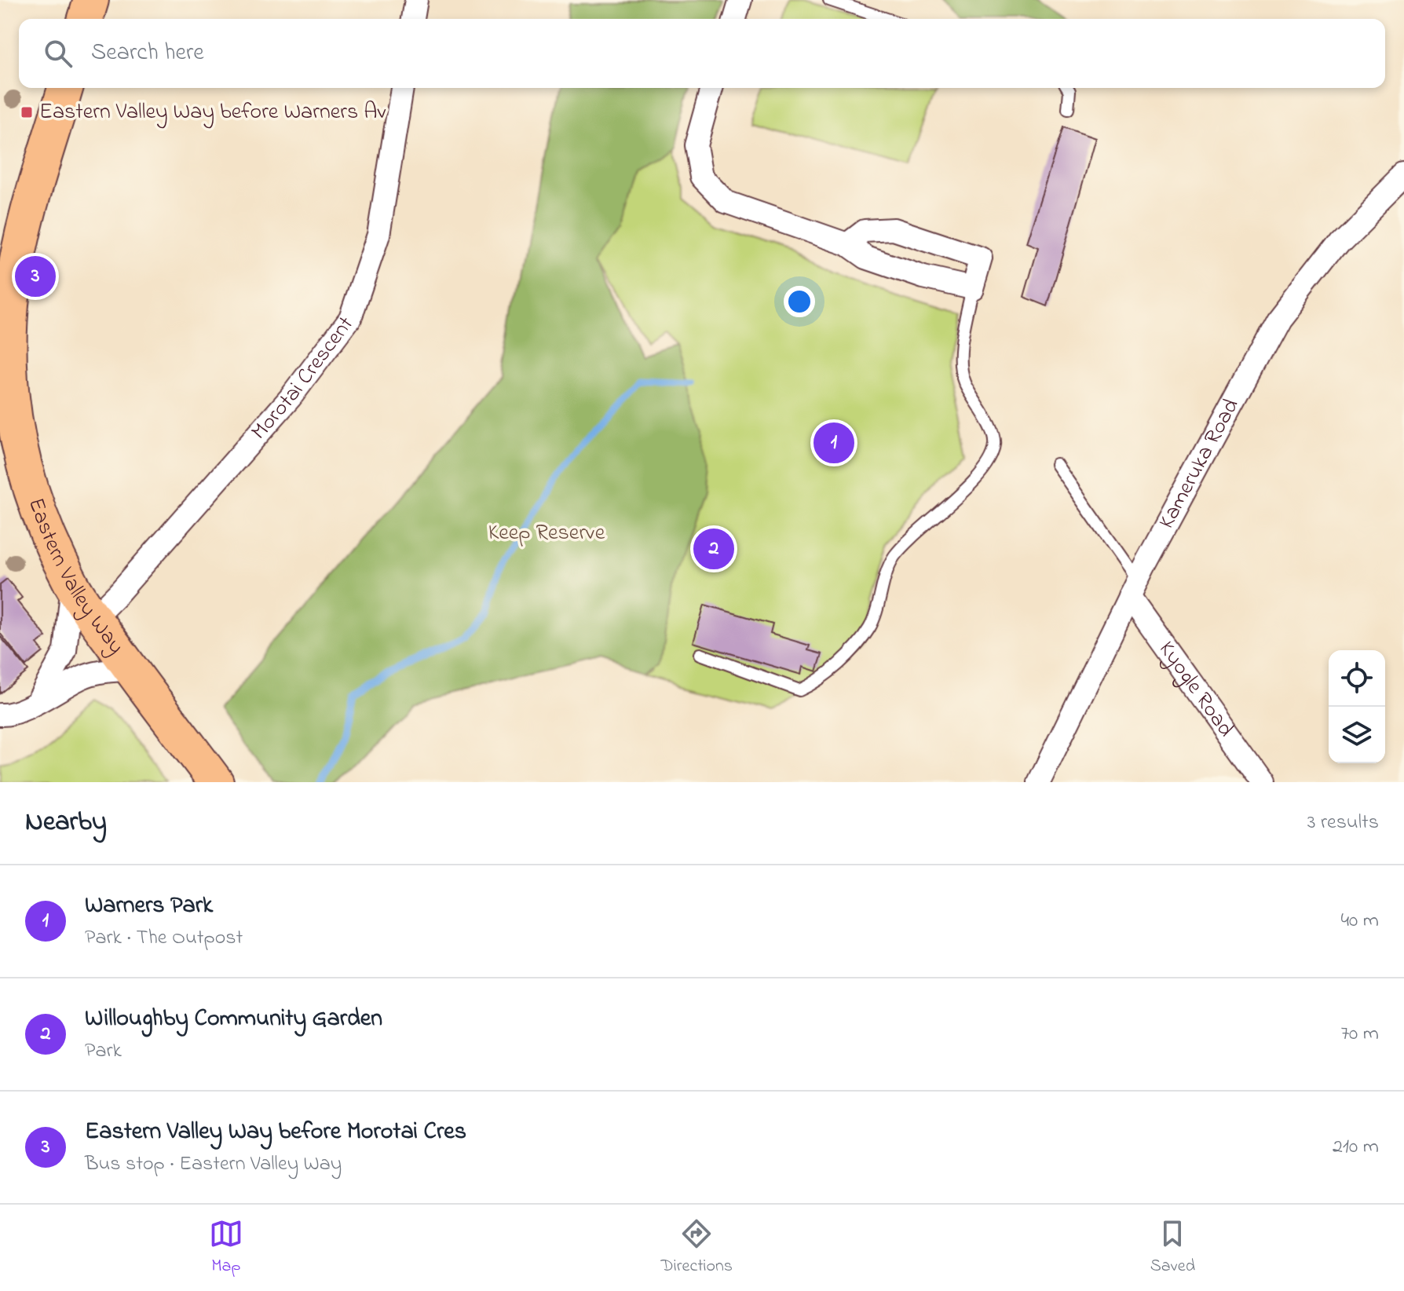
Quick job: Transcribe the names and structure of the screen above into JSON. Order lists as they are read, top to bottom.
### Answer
{
  "streets": {
    "main road": ["Eastern Valley Way"],
    "street": ["Morotai Crescent", "Kameruka Road", "Kyogle Road"]
  },
  "crossings": [
    ["Morotai Crescent", "Eastern Valley Way"],
    ["Kameruka Road", "Kyogle Road"]
  ],
  "parks": ["Keep Reserve"],
  "places": {
    "transit": ["Eastern Valley Way before Warners Av"]
  },
  "page": {
    "search": "Search here",
    "pins": ["3", "1", "2"],
    "heading": ["Nearby", "3 results"],
    "list": [
      {
        "mark": "1",
        "name": "Warners Park",
        "note": "Park · The Outpost",
        "value": "40 m"
      },
      {
        "mark": "2",
        "name": "Willoughby Community Garden",
        "note": "Park",
        "value": "70 m"
      },
      {
        "mark": "3",
        "name": "Eastern Valley Way before Morotai Cres",
        "note": "Bus stop · Eastern Valley Way",
        "value": "210 m"
      }
    ],
    "nav": ["Map", "Directions", "Saved"]
  }
}
